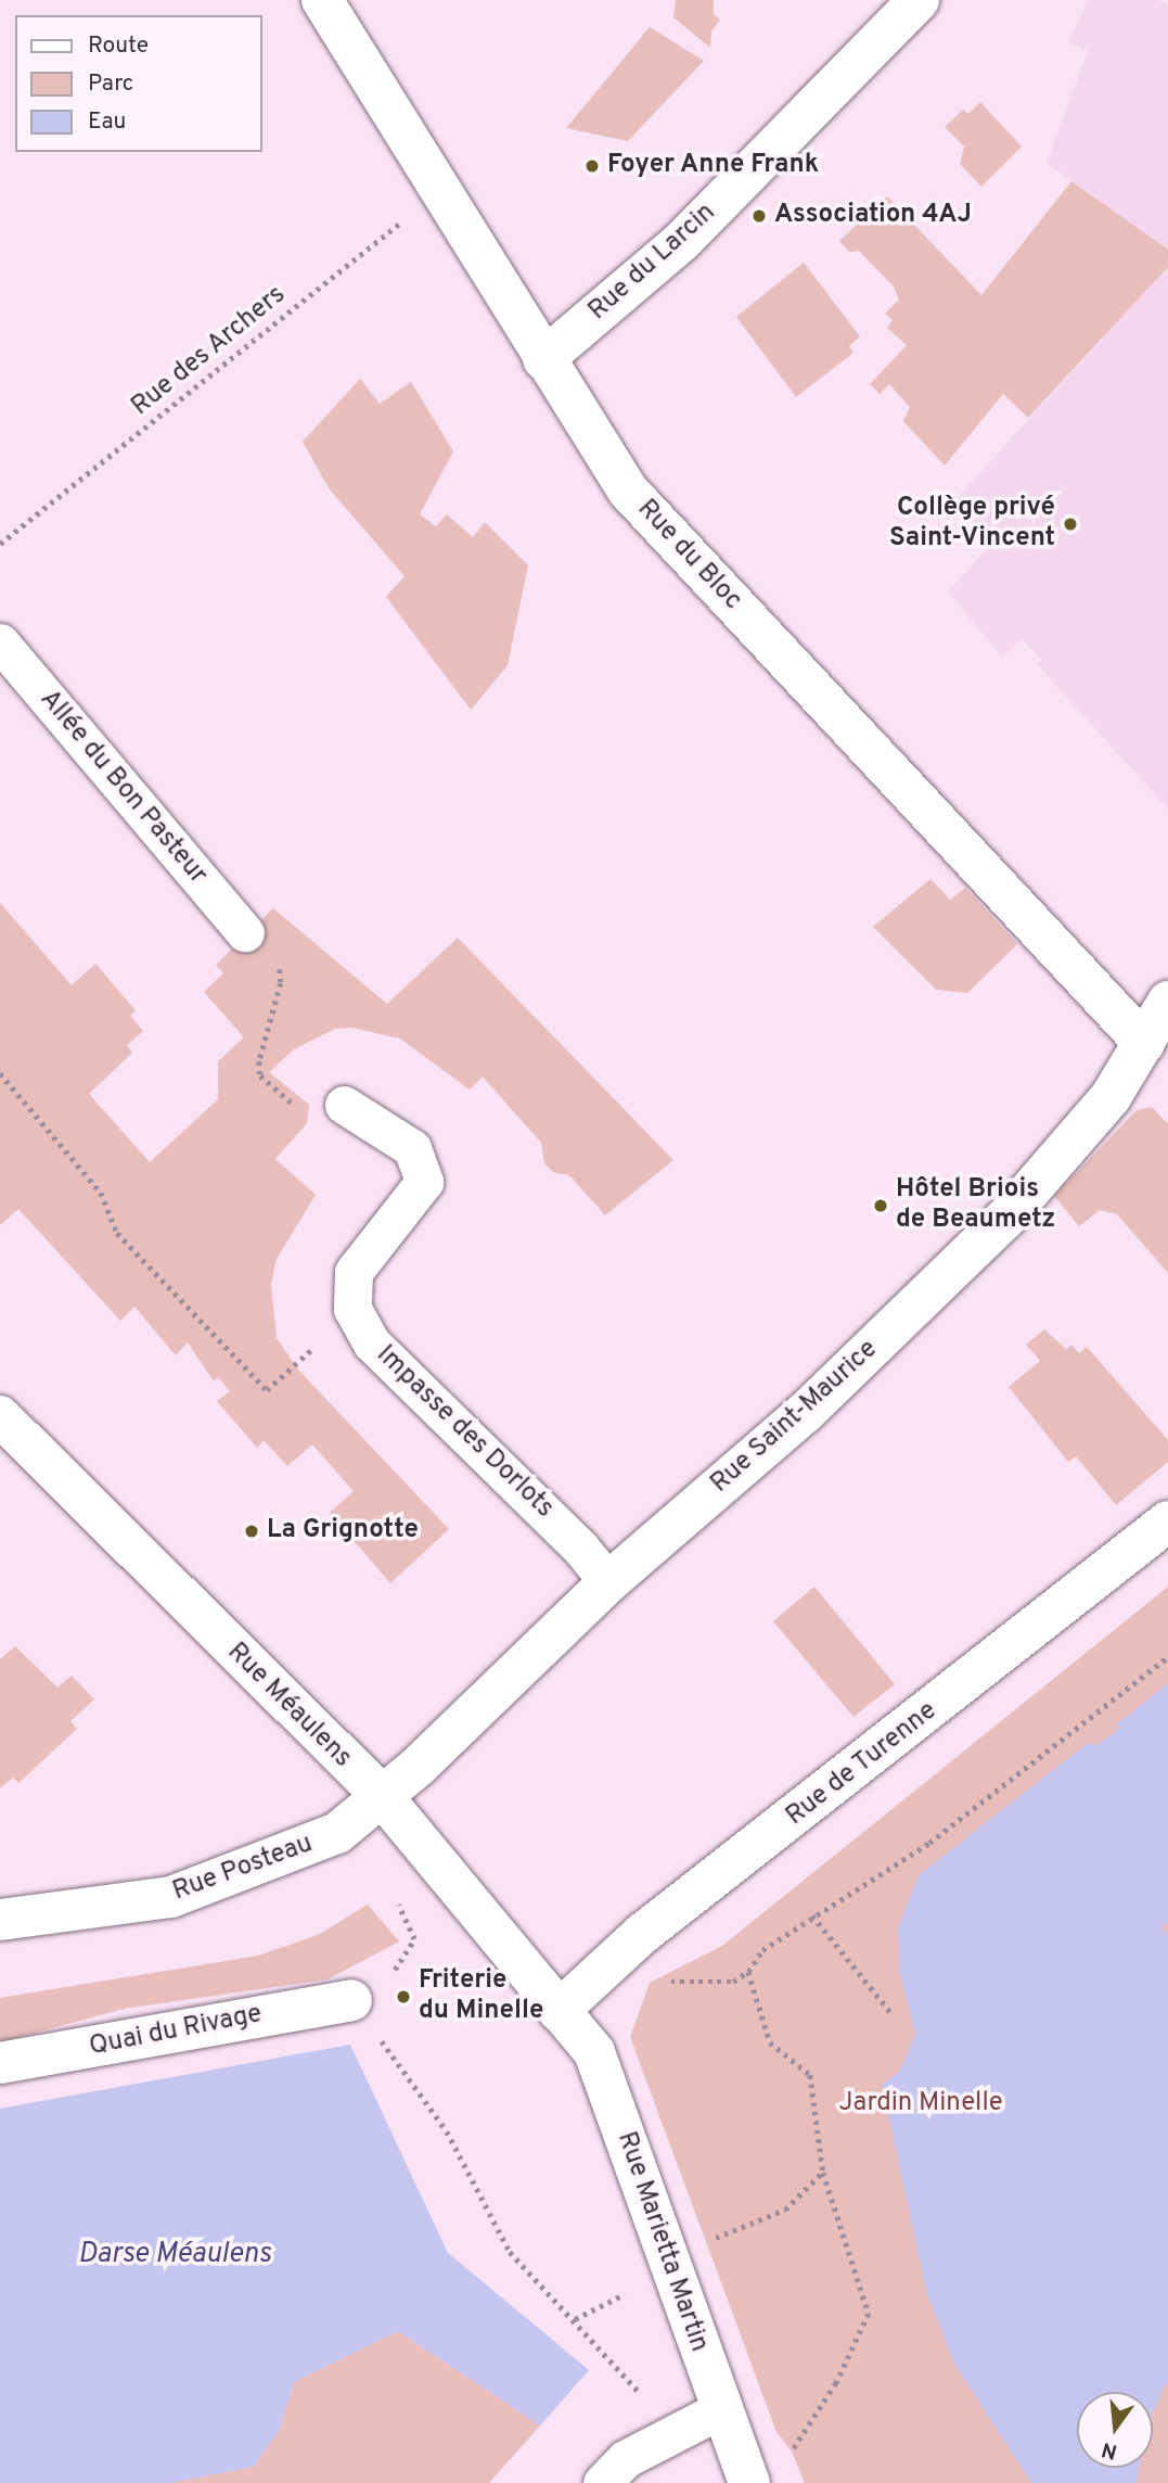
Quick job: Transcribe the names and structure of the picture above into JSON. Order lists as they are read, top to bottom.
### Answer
{
  "streets": {
    "street": [
      "Rue du Larcin",
      "Rue du Bloc",
      "Rue Saint-Maurice",
      "Rue Méaulens",
      "Rue de Turenne",
      "Rue Posteau",
      "Quai du Rivage",
      "Rue Marietta Martin"
    ],
    "lane": ["Allée du Bon Pasteur", "Impasse des Dorlots"],
    "path": ["Rue des Archers"]
  },
  "crossings": [
    ["Rue du Larcin", "Rue du Bloc"],
    ["Rue des Archers", "Rue du Bloc"],
    ["Rue du Bloc", "Rue Saint-Maurice"],
    ["Rue Saint-Maurice", "Impasse des Dorlots"],
    ["Rue Saint-Maurice", "Rue Méaulens"],
    ["Rue Saint-Maurice", "Rue Posteau"],
    ["Rue Méaulens", "Rue de Turenne"],
    ["Rue Méaulens", "Rue Posteau"],
    ["Rue Méaulens", "Rue Marietta Martin"],
    ["Rue de Turenne", "Rue Marietta Martin"]
  ],
  "water": ["Darse Méaulens"],
  "parks": ["Jardin Minelle"],
  "places": [
    "Foyer Anne Frank",
    "Association 4AJ",
    "Collège privé Saint-Vincent",
    "Hôtel Briois de Beaumetz",
    "La Grignotte",
    "Friterie du Minelle"
  ],
  "legend": ["Route", "Parc", "Eau"],
  "north": "bottom"
}
